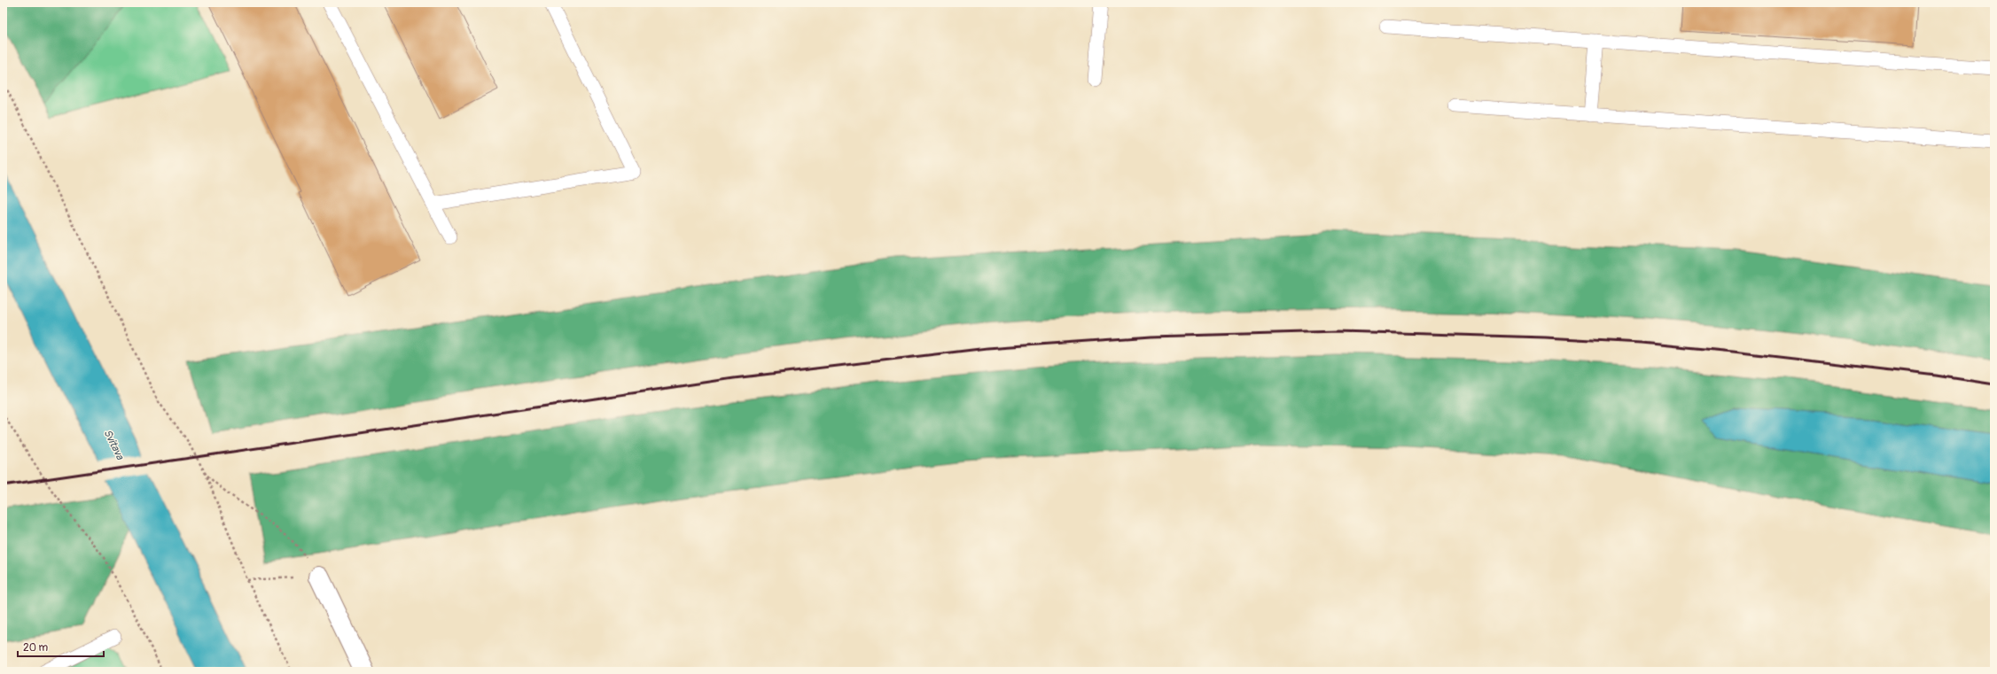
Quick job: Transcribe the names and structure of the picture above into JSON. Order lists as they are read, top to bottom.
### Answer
{
  "water": ["Svitava"],
  "scale_bar": "20 m"
}
